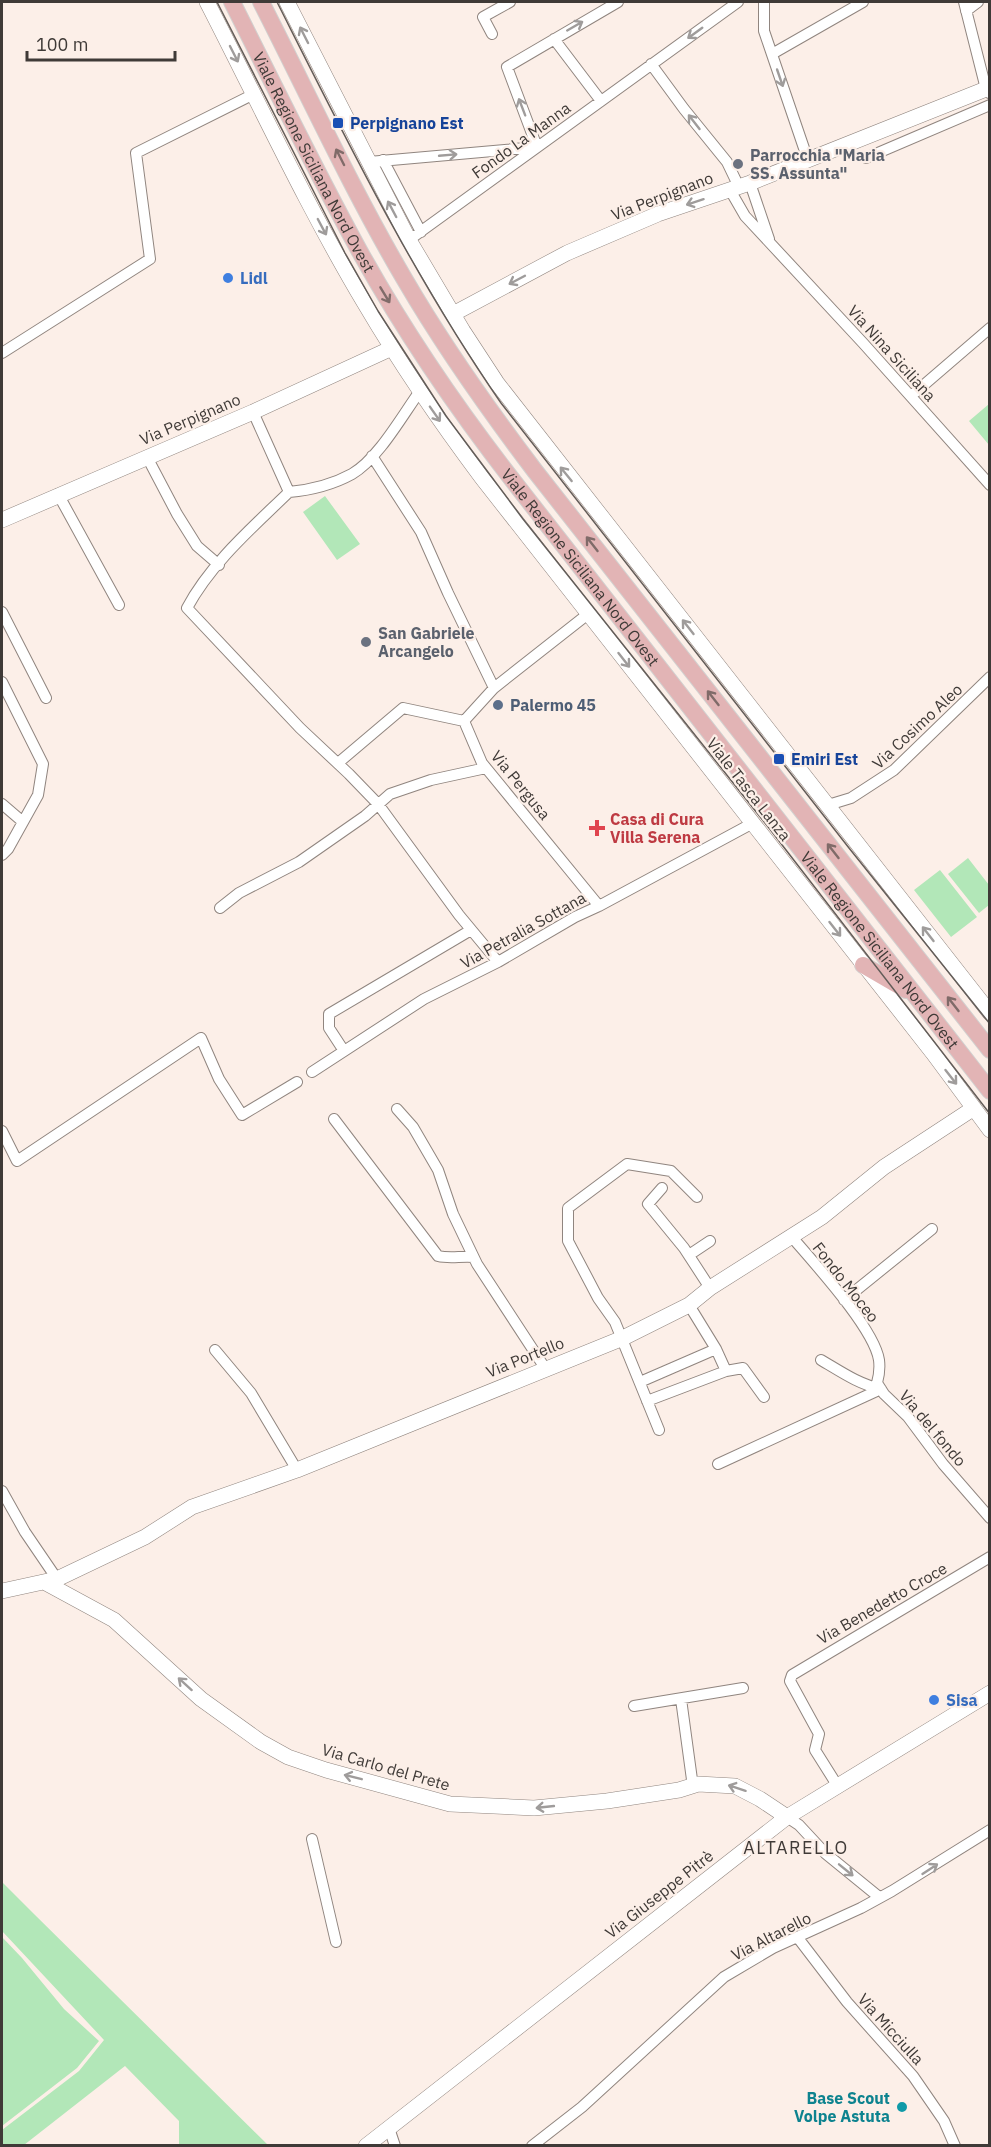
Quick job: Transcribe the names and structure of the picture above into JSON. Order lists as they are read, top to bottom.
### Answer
{
  "streets": {
    "main road": ["Viale Regione Siciliana Nord Ovest"],
    "street": [
      "Fondo La Manna",
      "Via Perpignano",
      "Via Nina Siciliana",
      "Via Cosimo Aleo",
      "Via Pergusa",
      "Viale Tasca Lanza",
      "Via Petralia Sottana",
      "Fondo Moceo",
      "Via Portello",
      "Via del fondo",
      "Via Benedetto Croce",
      "Via Carlo del Prete",
      "Via Giuseppe Pitrè",
      "Via Altarello",
      "Via Micciulla"
    ]
  },
  "crossings": [
    ["Viale Regione Siciliana Nord Ovest", "Via Perpignano"],
    ["Viale Regione Siciliana Nord Ovest", "Viale Tasca Lanza"],
    ["Via Perpignano", "Via Nina Siciliana"],
    ["Via Pergusa", "Via Petralia Sottana"],
    ["Viale Tasca Lanza", "Via Petralia Sottana"],
    ["Viale Tasca Lanza", "Via Portello"],
    ["Fondo Moceo", "Via Portello"],
    ["Fondo Moceo", "Via del fondo"],
    ["Via Portello", "Via Carlo del Prete"],
    ["Via Benedetto Croce", "Via Giuseppe Pitrè"],
    ["Via Carlo del Prete", "Via Giuseppe Pitrè"],
    ["Via Carlo del Prete", "Via Altarello"],
    ["Via Altarello", "Via Micciulla"]
  ],
  "districts": ["ALTARELLO"],
  "places": {
    "transit": ["Perpignano Est", "Emiri Est"],
    "other": [
      "Parrocchia \"Maria SS. Assunta\"",
      "Lidl",
      "San Gabriele Arcangelo",
      "Palermo 45",
      "Sisa",
      "Base Scout Volpe Astuta"
    ],
    "health": ["Casa di Cura Villa Serena"]
  },
  "scale_bar": "100 m"
}
